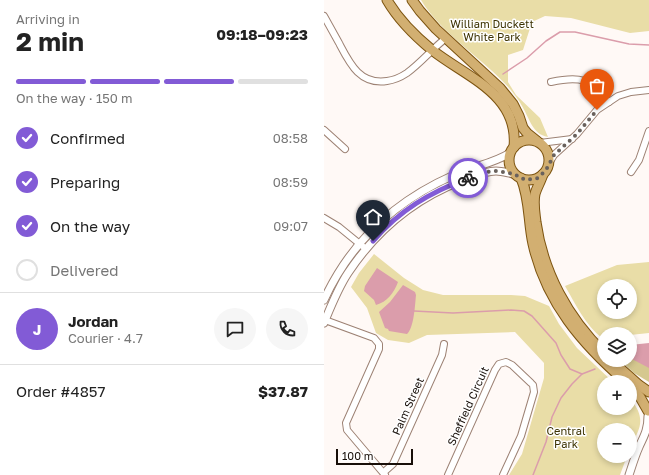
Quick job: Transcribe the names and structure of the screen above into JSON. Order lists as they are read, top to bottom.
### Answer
{
  "streets": {
    "street": ["Palm Street", "Sheffield Circuit"]
  },
  "parks": ["William Duckett White Park", "Central Park"],
  "scale_bar": "100 m",
  "page": {
    "heading": ["2 min", "Arriving in", "09:18–09:23"],
    "panel": [
      "Jordan",
      "Courier · 4.7",
      "Order #4857",
      "$37.87"
    ],
    "bar": "On the way · 150 m",
    "list": [
      ["Confirmed", "08:58"],
      ["Preparing", "08:59"],
      ["On the way", "09:07"],
      "Delivered"
    ],
    "map_buttons": ["+", "−"],
    "round": "J",
    "scale": "100 m"
  }
}
